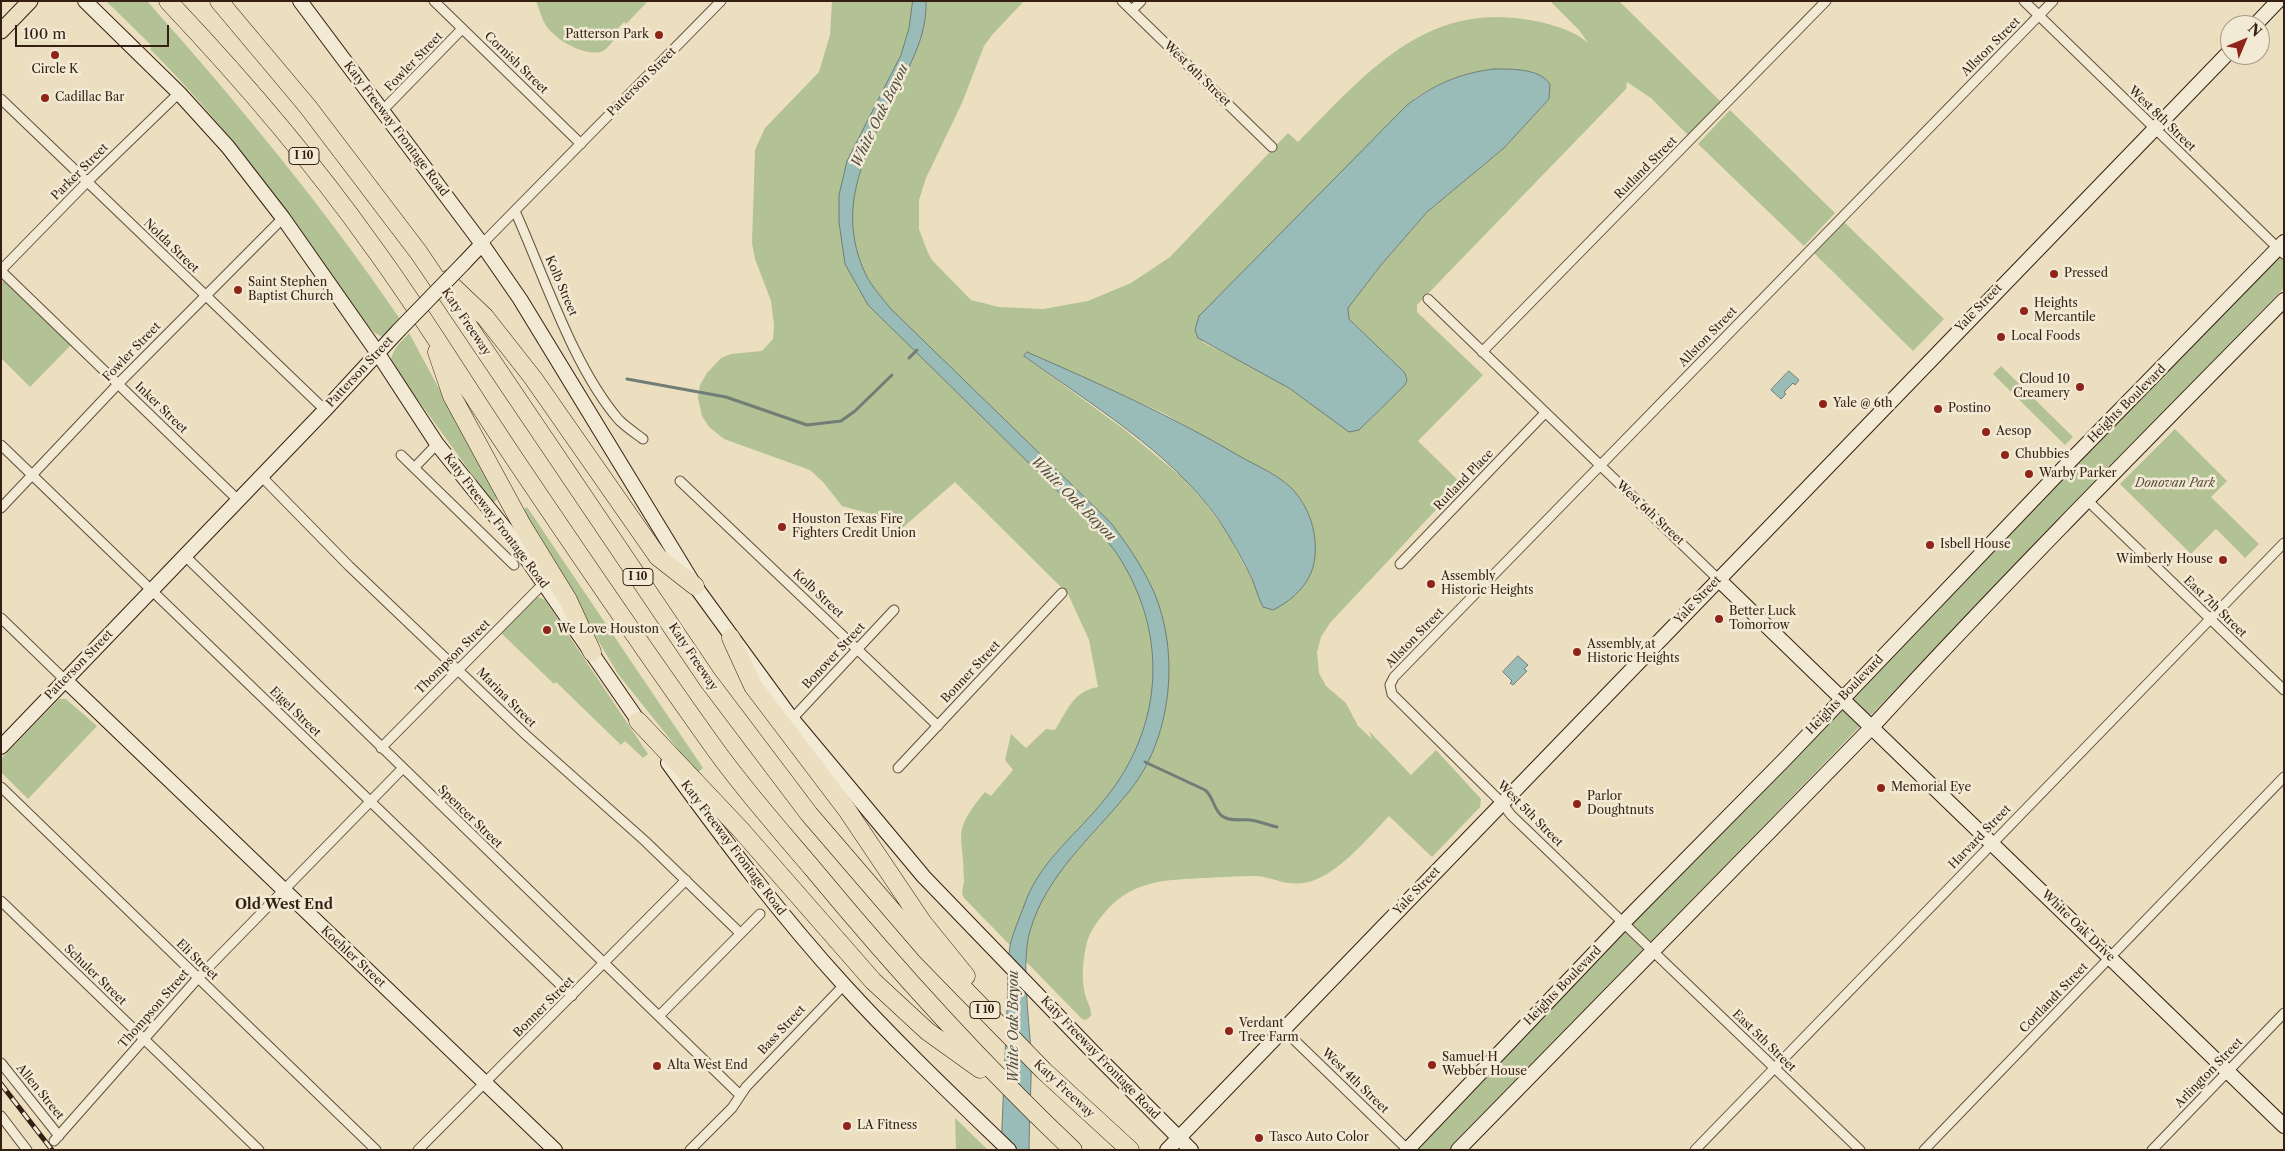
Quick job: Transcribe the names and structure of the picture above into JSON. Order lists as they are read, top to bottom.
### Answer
{
  "streets": {
    "highway": ["I 10", "Katy Freeway"],
    "main road": [
      "West 6th Street",
      "Patterson Street",
      "Katy Freeway Frontage Road",
      "Yale Street",
      "Heights Boulevard",
      "White Oak Drive",
      "Koehler Street"
    ],
    "street": [
      "Allston Street",
      "Fowler Street",
      "Cornish Street",
      "West 8th Street",
      "Rutland Street",
      "Parker Street",
      "Nolda Street",
      "Kolb Street",
      "Inker Street",
      "Rutland Place",
      "East 7th Street",
      "Bonover Street",
      "Thompson Street",
      "Bonner Street",
      "Marina Street",
      "Eigel Street",
      "West 5th Street",
      "Spencer Street",
      "Harvard Street",
      "Eli Street",
      "Schuler Street",
      "Cortlandt Street",
      "Bass Street",
      "East 5th Street",
      "Arlington Street",
      "West 4th Street",
      "Allen Street"
    ]
  },
  "crossings": [
    ["Allston Street", "West 6th Street"],
    ["Allston Street", "West 8th Street"],
    ["Allston Street", "West 5th Street"],
    ["Fowler Street", "Cornish Street"],
    ["Fowler Street", "Katy Freeway Frontage Road"],
    ["Fowler Street", "Nolda Street"],
    ["Fowler Street", "Inker Street"],
    ["Fowler Street", "Eigel Street"],
    ["Cornish Street", "Patterson Street"],
    ["West 6th Street", "Rutland Street"],
    ["West 6th Street", "Yale Street"],
    ["West 6th Street", "Heights Boulevard"],
    ["West 6th Street", "Rutland Place"],
    ["West 6th Street", "White Oak Drive"],
    ["Patterson Street", "Katy Freeway Frontage Road"],
    ["Patterson Street", "Nolda Street"],
    ["Patterson Street", "Kolb Street"],
    ["Patterson Street", "Inker Street"],
    ["Patterson Street", "Marina Street"],
    ["Patterson Street", "Eigel Street"],
    ["Patterson Street", "Spencer Street"],
    ["Patterson Street", "Koehler Street"],
    ["West 8th Street", "Yale Street"],
    ["West 8th Street", "Heights Boulevard"],
    ["Katy Freeway Frontage Road", "Parker Street"],
    ["Katy Freeway Frontage Road", "Yale Street"],
    ["Katy Freeway Frontage Road", "Bonover Street"],
    ["Katy Freeway Frontage Road", "Thompson Street"],
    ["Katy Freeway Frontage Road", "Bass Street"],
    ["Parker Street", "Nolda Street"],
    ["Parker Street", "Inker Street"],
    ["Kolb Street", "Bonover Street"],
    ["Kolb Street", "Bonner Street"],
    ["Yale Street", "West 5th Street"],
    ["Yale Street", "West 4th Street"],
    ["Heights Boulevard", "West 5th Street"],
    ["Heights Boulevard", "West 4th Street"],
    ["East 7th Street", "Harvard Street"],
    ["Thompson Street", "Marina Street"],
    ["Thompson Street", "Eigel Street"],
    ["Thompson Street", "Spencer Street"],
    ["Thompson Street", "Koehler Street"],
    ["Thompson Street", "Eli Street"],
    ["Thompson Street", "Schuler Street"],
    ["Thompson Street", "Allen Street"],
    ["Bonner Street", "Marina Street"],
    ["Bonner Street", "Eigel Street"],
    ["Bonner Street", "Spencer Street"],
    ["Bonner Street", "Koehler Street"],
    ["West 5th Street", "East 5th Street"],
    ["Spencer Street", "Bass Street"],
    ["Harvard Street", "White Oak Drive"],
    ["Harvard Street", "East 5th Street"],
    ["White Oak Drive", "Cortlandt Street"],
    ["White Oak Drive", "Arlington Street"]
  ],
  "districts": ["Old West End"],
  "water": ["White Oak Bayou"],
  "parks": ["Donovan Park"],
  "places": [
    "Patterson Park",
    "Circle K",
    "Cadillac Bar",
    "Pressed",
    "Saint Stephen Baptist Church",
    "Heights Mercantile",
    "Local Foods",
    "Cloud 10 Creamery",
    "Yale @ 6th",
    "Postino",
    "Aesop",
    "Chubbies",
    "Warby Parker",
    "Houston Texas Fire Fighters Credit Union",
    "Isbell House",
    "Wimberly House",
    "Assembly Historic Heights",
    "Better Luck Tomorrow",
    "We Love Houston",
    "Assembly at Historic Heights",
    "Memorial Eye",
    "Parlor Doughtnuts",
    "Verdant Tree Farm",
    "Samuel H Webber House",
    "Alta West End",
    "LA Fitness",
    "Tasco Auto Color"
  ],
  "scale_bar": "100 m",
  "north": "top right"
}
